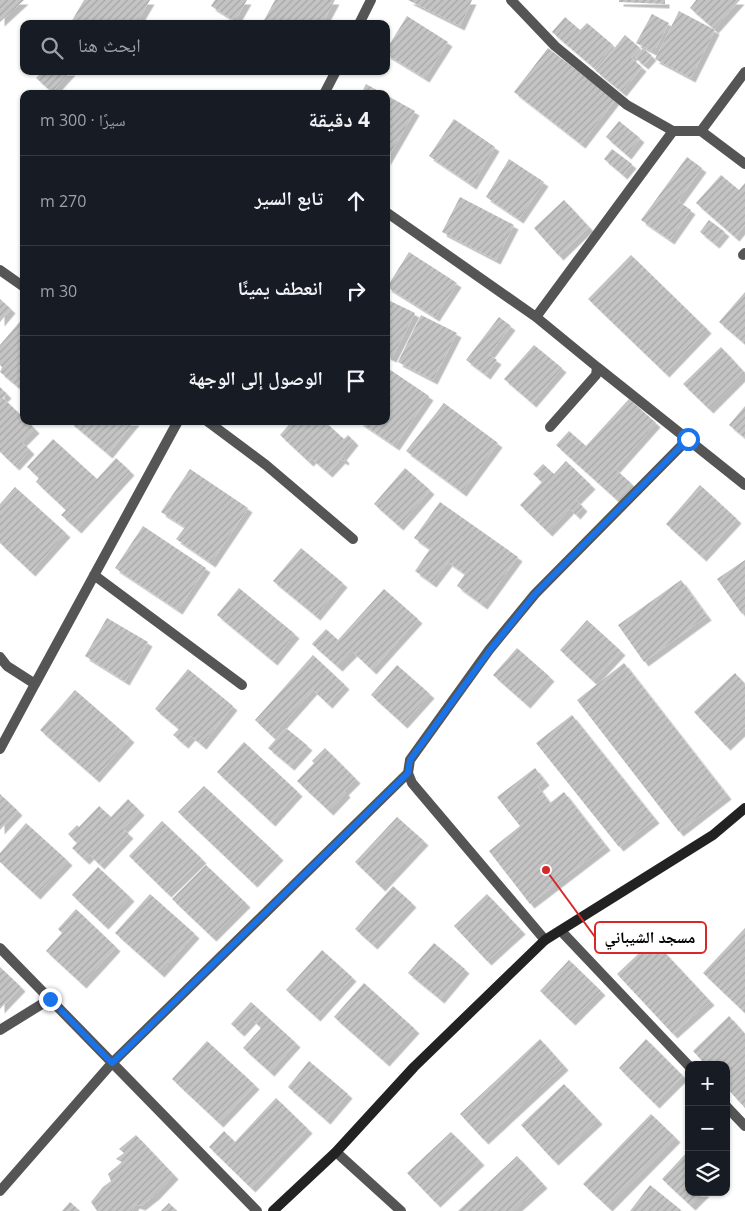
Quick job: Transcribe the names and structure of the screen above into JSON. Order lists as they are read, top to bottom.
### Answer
{
  "places": ["مسجد الشيباني"],
  "page": {
    "search": "ابحث هنا",
    "heading": ["4 دقيقة", "سيرًا · 300 m"],
    "list": [
      ["تابع السير", "270 m"],
      ["انعطف يمينًا", "30 m"],
      "الوصول إلى الوجهة"
    ],
    "map_buttons": ["+", "−"]
  }
}
